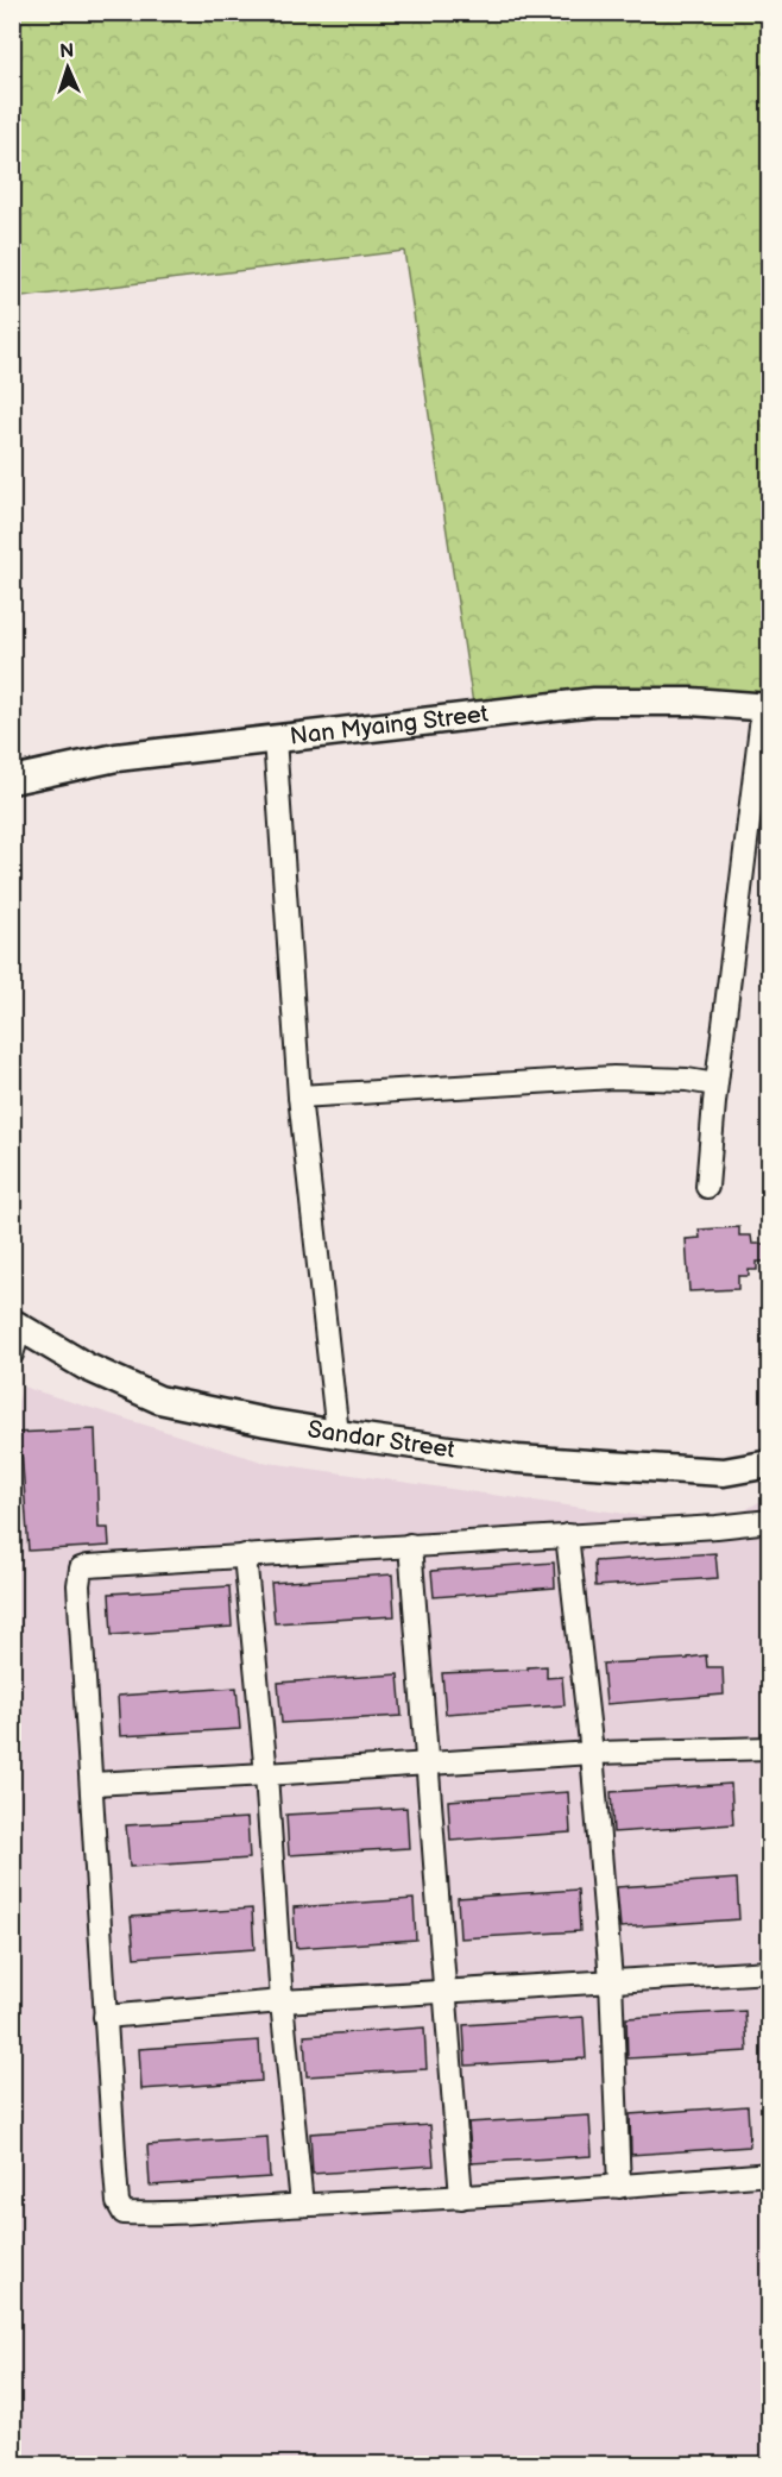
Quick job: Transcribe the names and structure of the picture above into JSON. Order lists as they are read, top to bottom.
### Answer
{
  "streets": {
    "street": ["Nan Myaing Street", "Sandar Street"]
  },
  "north": "top"
}
